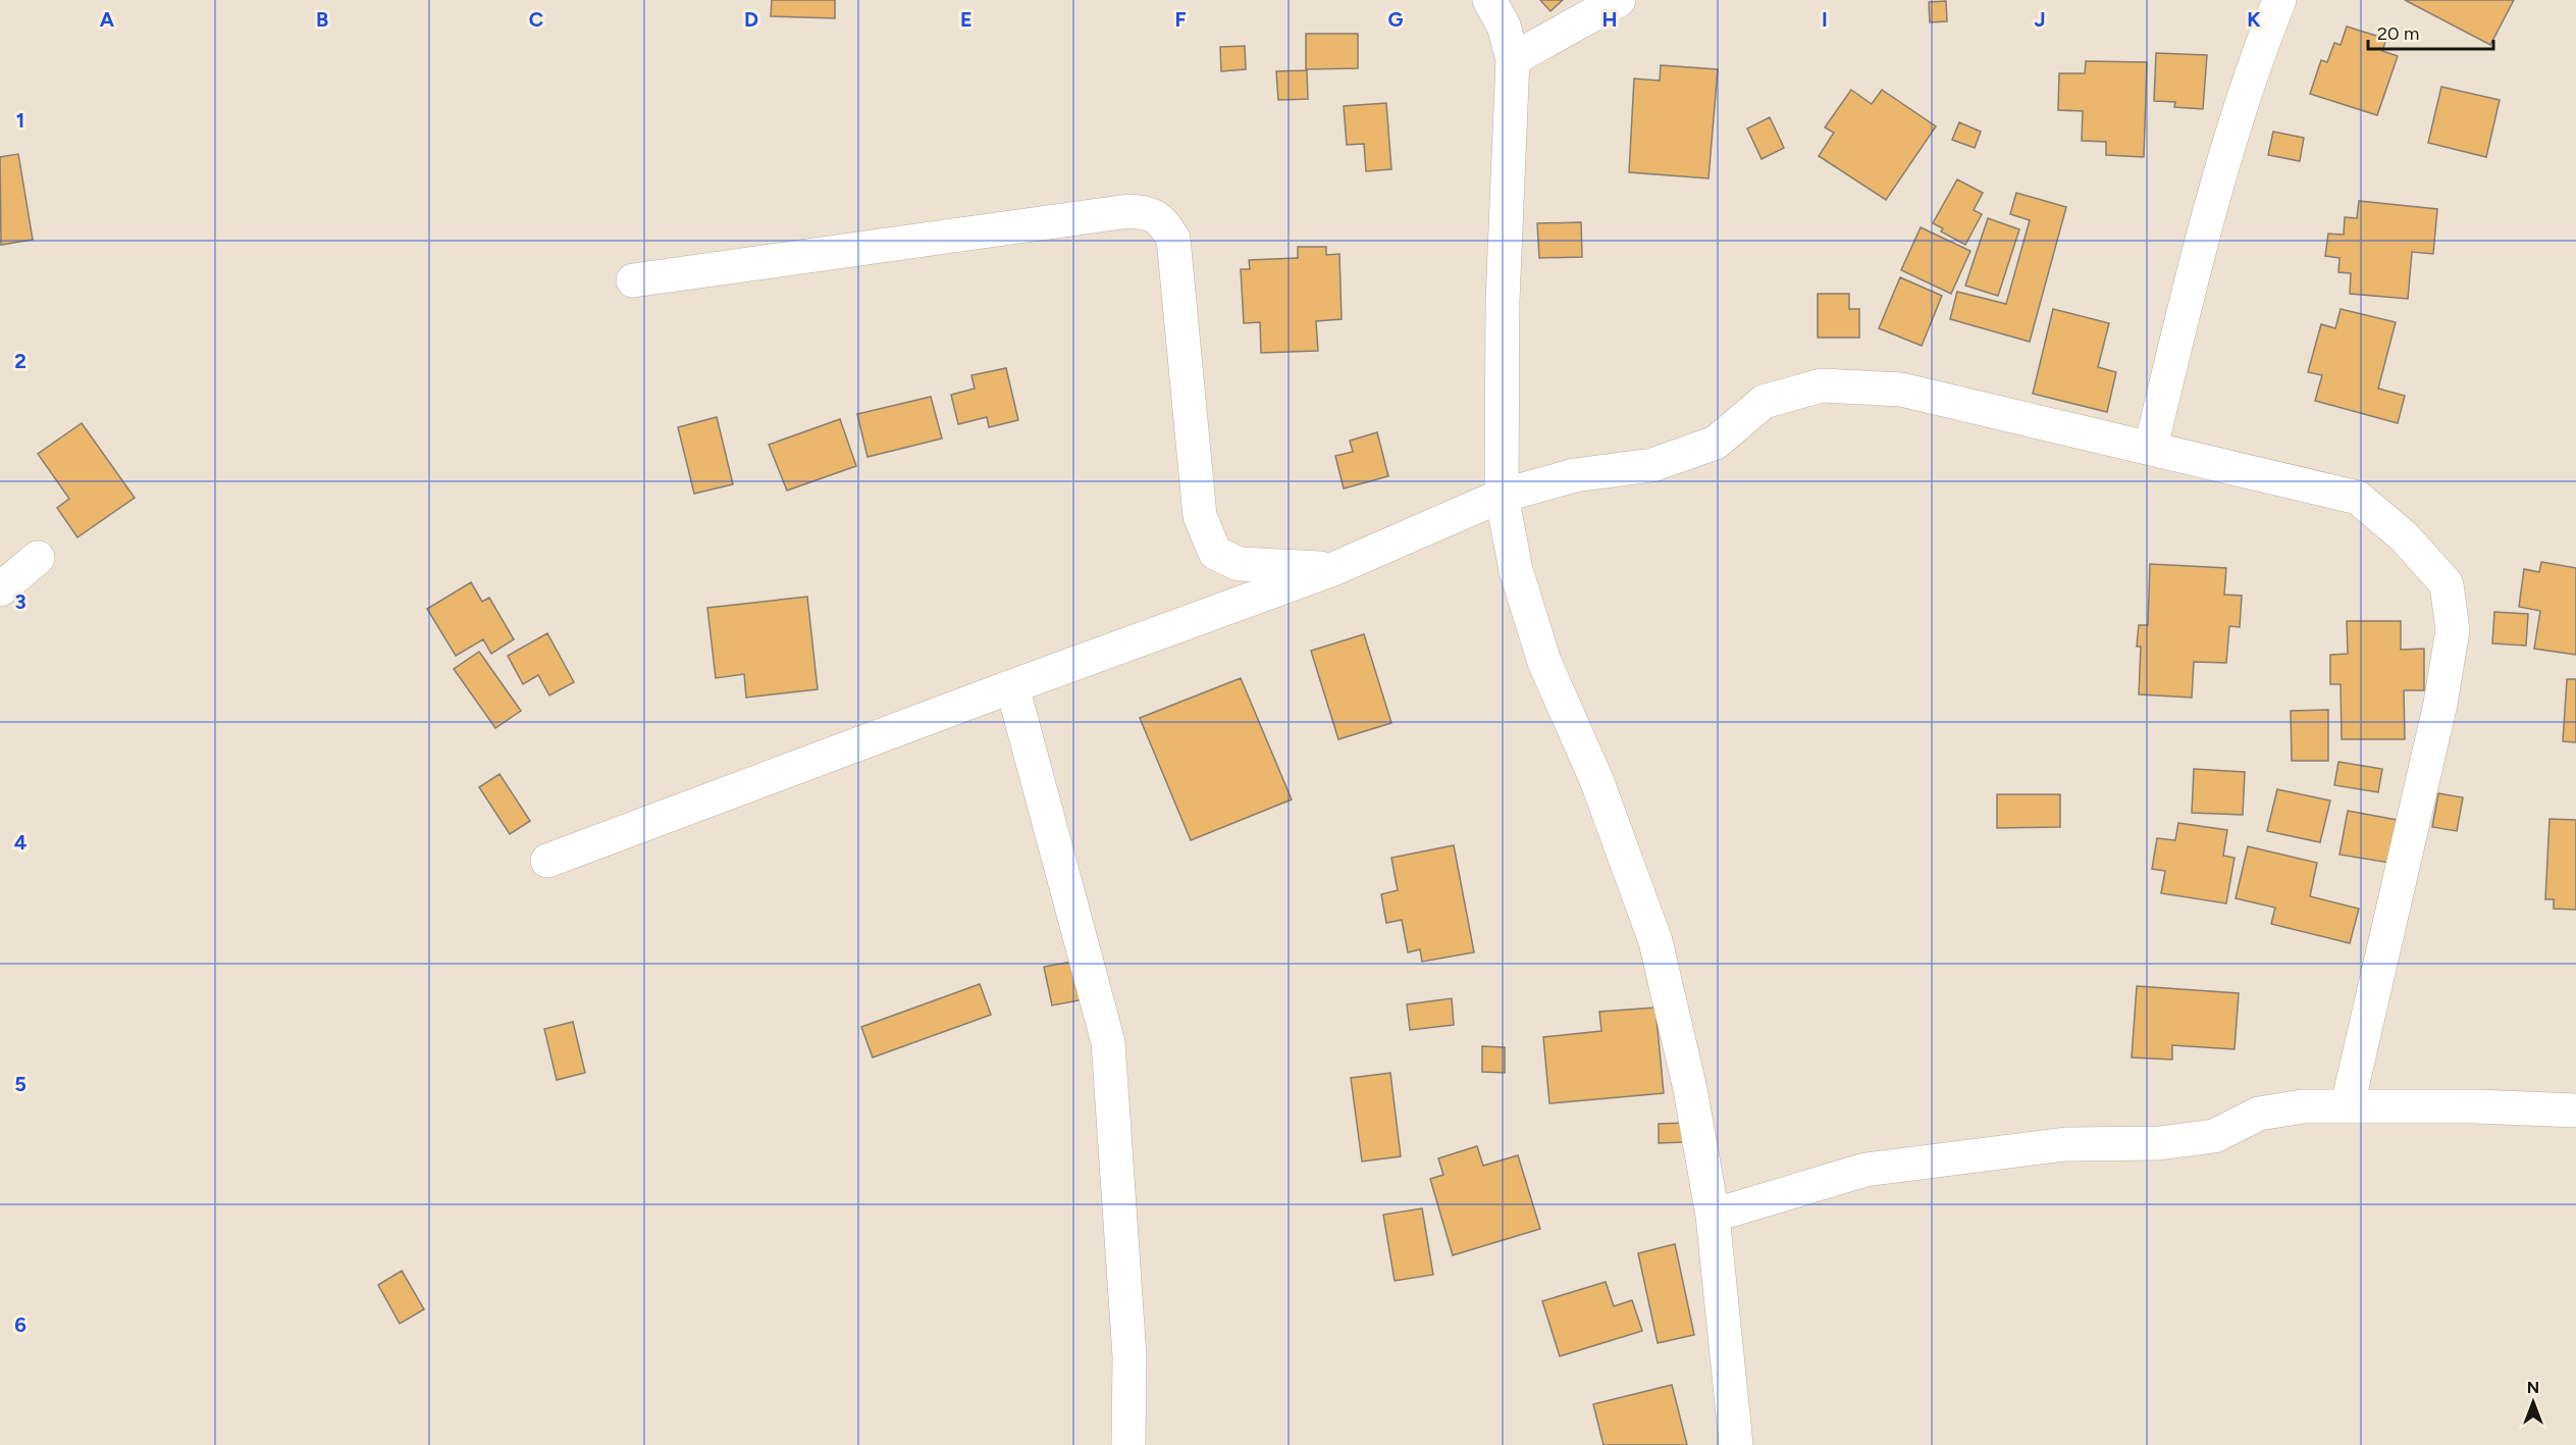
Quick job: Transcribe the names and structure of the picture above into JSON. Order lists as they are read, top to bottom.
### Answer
{
  "scale_bar": "20 m",
  "north": "top",
  "grid": {
    "columns": [
      "A",
      "B",
      "C",
      "D",
      "E",
      "F",
      "G",
      "H",
      "I",
      "J",
      "K"
    ],
    "rows": [
      "1",
      "2",
      "3",
      "4",
      "5",
      "6"
    ]
  }
}
